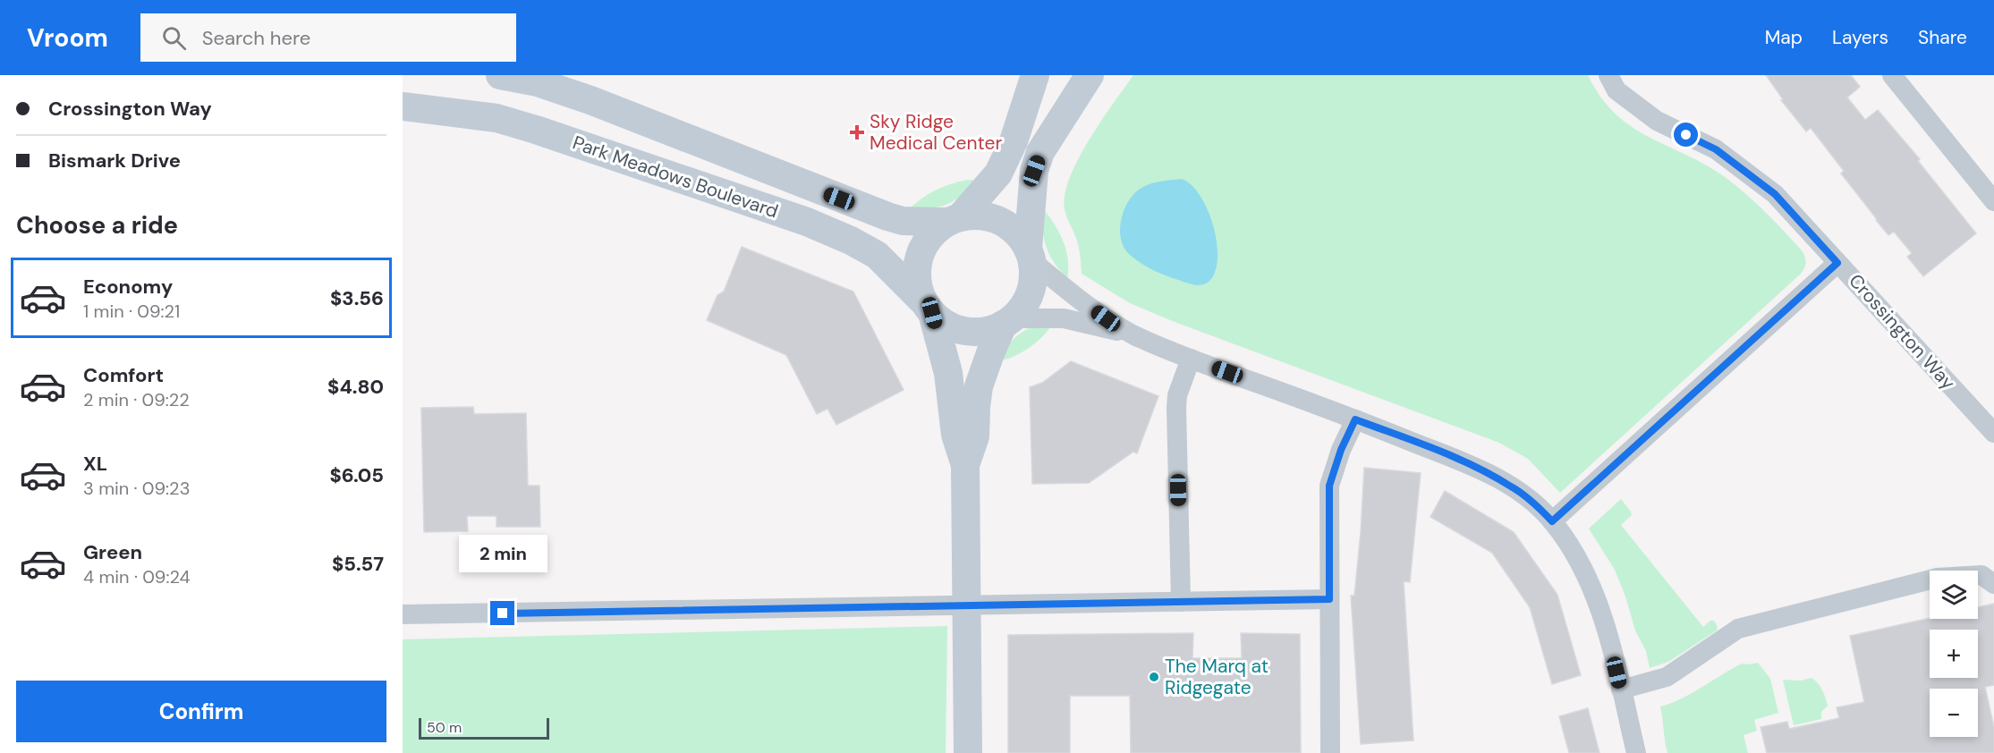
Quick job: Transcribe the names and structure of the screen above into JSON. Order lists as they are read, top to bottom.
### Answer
{
  "streets": {
    "main road": ["Park Meadows Boulevard"],
    "street": ["Crossington Way"]
  },
  "places": {
    "health": ["Sky Ridge Medical Center"],
    "other": ["The Marq at Ridgegate"]
  },
  "scale_bar": "50 m",
  "page": {
    "header": "Vroom",
    "search": "Search here",
    "nav": ["Map", "Layers", "Share"],
    "banner": ["Crossington Way", "Bismark Drive"],
    "heading": "Choose a ride",
    "list": [
      {
        "name": "Economy",
        "note": "1 min · 09:21",
        "value": "$3.56"
      },
      {
        "name": "Comfort",
        "note": "2 min · 09:22",
        "value": "$4.80"
      },
      {
        "name": "XL",
        "note": "3 min · 09:23",
        "value": "$6.05"
      },
      {
        "name": "Green",
        "note": "4 min · 09:24",
        "value": "$5.57"
      }
    ],
    "bubble": "2 min",
    "map_buttons": ["+", "−"],
    "buttons": "Confirm",
    "scale": "50 m"
  }
}
